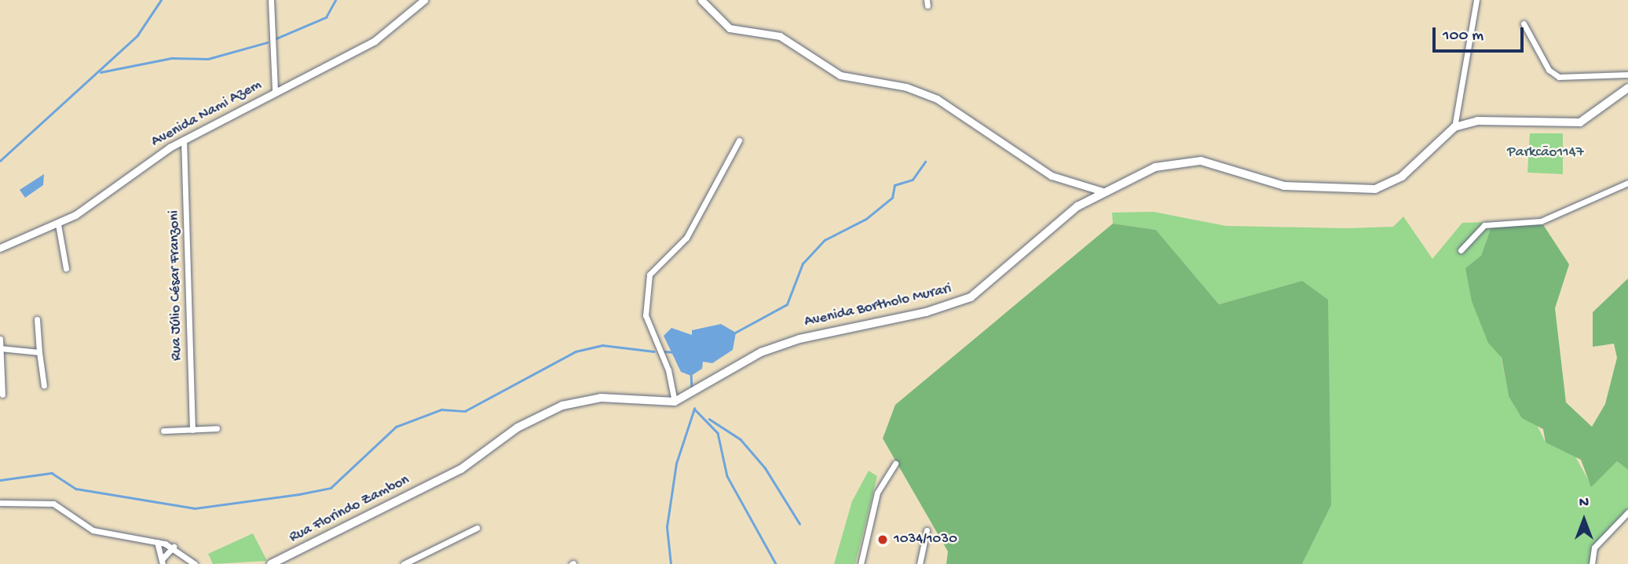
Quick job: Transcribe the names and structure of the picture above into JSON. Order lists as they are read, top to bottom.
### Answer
{
  "streets": {
    "main road": ["Avenida Bortholo Murari", "Rua Florindo Zambon"],
    "street": ["Avenida Nami Azem", "Rua Júlio César Franzoni"]
  },
  "crossings": [
    ["Avenida Nami Azem", "Rua Júlio César Franzoni"],
    ["Avenida Bortholo Murari", "Rua Florindo Zambon"]
  ],
  "parks": ["Parkcão1147"],
  "places": ["1034/1030"],
  "scale_bar": "100 m",
  "north": "top"
}
